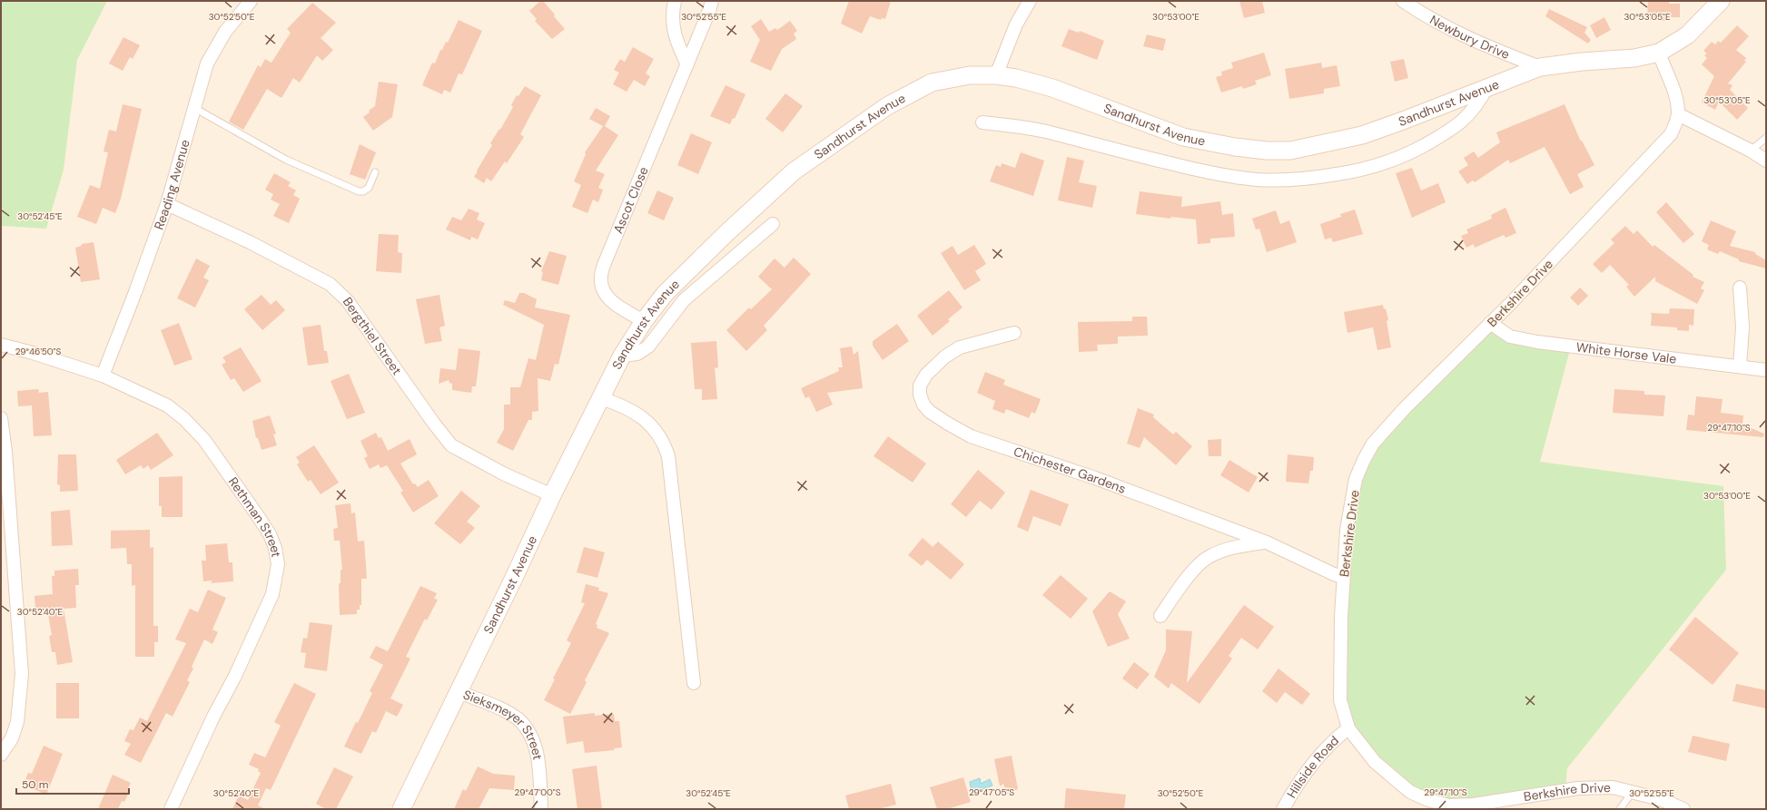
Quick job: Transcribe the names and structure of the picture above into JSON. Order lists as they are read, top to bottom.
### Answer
{
  "streets": {
    "street": [
      "Newbury Drive",
      "Sandhurst Avenue",
      "Reading Avenue",
      "Ascot Close",
      "Berkshire Drive",
      "Bergthiel Street",
      "White Horse Vale",
      "Chichester Gardens",
      "Rethman Street",
      "Sieksmeyer Street",
      "Hillside Road"
    ]
  },
  "crossings": [
    ["Newbury Drive", "Sandhurst Avenue"],
    ["Sandhurst Avenue", "Ascot Close"],
    ["Sandhurst Avenue", "Bergthiel Street"],
    ["Sandhurst Avenue", "Sieksmeyer Street"],
    ["Reading Avenue", "Bergthiel Street"],
    ["Reading Avenue", "Rethman Street"],
    ["Berkshire Drive", "White Horse Vale"],
    ["Berkshire Drive", "Chichester Gardens"],
    ["Berkshire Drive", "Hillside Road"]
  ],
  "scale_bar": "50 m",
  "coordinates": [
    "30°52'55\"E",
    "30°52'50\"E",
    "30°53'00\"E",
    "30°53'05\"E",
    "30°52'45\"E",
    "29°46'50\"S",
    "29°47'10\"S",
    "30°52'40\"E",
    "29°47'00\"S",
    "29°47'05\"S"
  ]
}
